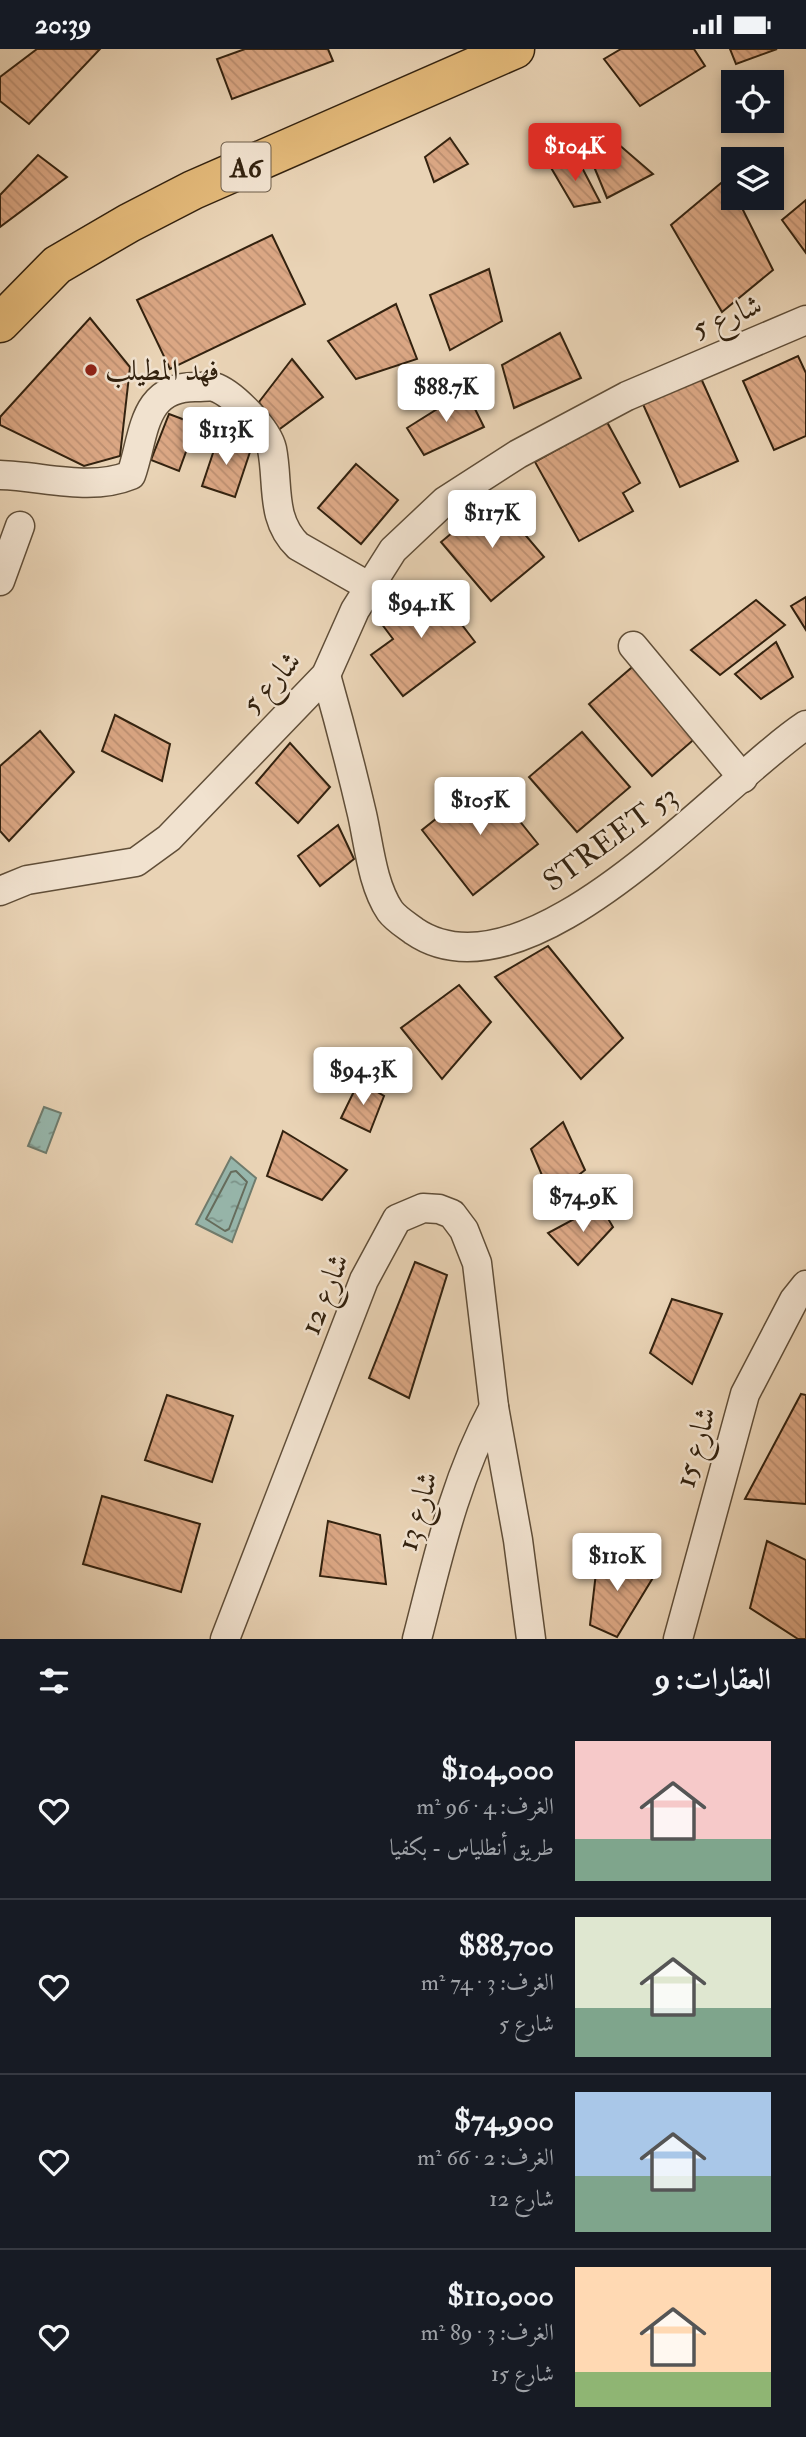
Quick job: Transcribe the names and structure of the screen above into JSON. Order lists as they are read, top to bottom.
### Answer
{
  "streets": {
    "highway": ["A6"],
    "street": [
      "شارع 5",
      "STREET 53",
      "شارع 12",
      "شارع 15",
      "شارع 13"
    ]
  },
  "crossings": [
    ["شارع 5", "STREET 53"],
    ["شارع 12", "شارع 13"]
  ],
  "places": ["فهد المطيلب"],
  "page": {
    "status": "20:39",
    "price": [
      "$104K",
      "$88.7K",
      "$113K",
      "$117K",
      "$94.1K",
      "$105K",
      "$94.3K",
      "$74.9K",
      "$110K"
    ],
    "heading": "العقارات: 9",
    "list": [
      {
        "name": "$104,000",
        "note": "الغرف: 4 · 96 m² · طريق أنطلياس - بكفيا"
      },
      {
        "name": "$88,700",
        "note": "الغرف: 3 · 74 m² · شارع 5"
      },
      {
        "name": "$74,900",
        "note": "الغرف: 2 · 66 m² · شارع 12"
      },
      {
        "name": "$110,000",
        "note": "الغرف: 3 · 89 m² · شارع 15"
      }
    ]
  }
}
